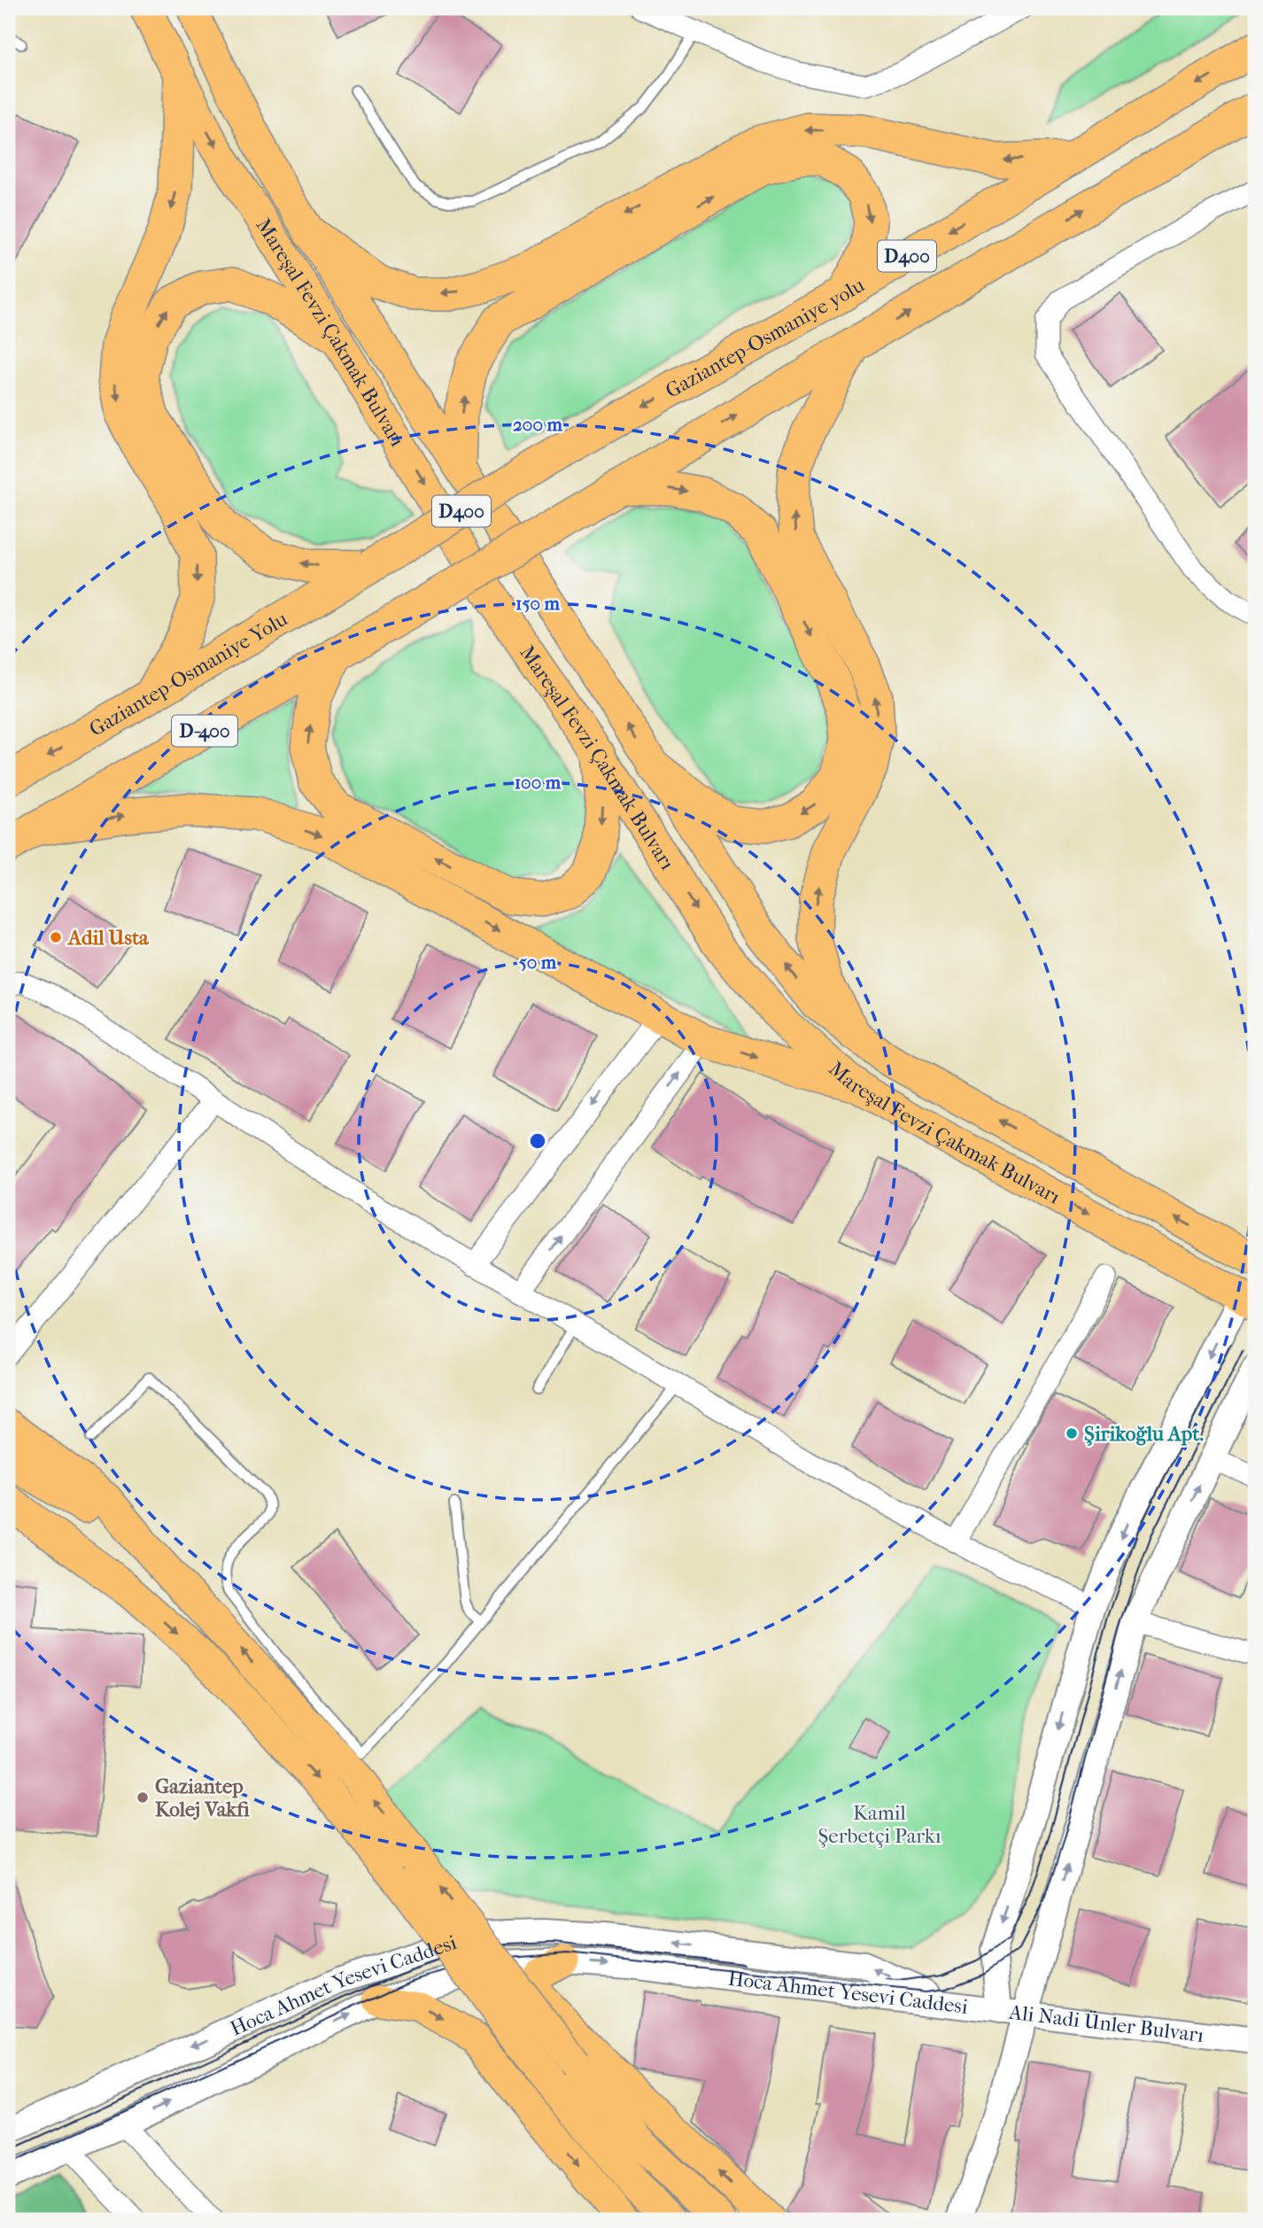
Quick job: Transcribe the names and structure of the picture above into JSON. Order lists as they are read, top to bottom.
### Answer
{
  "streets": {
    "highway": [
      "D400",
      "Gaziantep-Osmaniye yolu",
      "Gaziantep-Osmaniye Yolu",
      "D-400"
    ],
    "main road": ["Mareşal Fevzi Çakmak Bulvarı"],
    "street": ["Hoca Ahmet Yesevi Caddesi", "Ali Nadi Ünler Bulvarı"]
  },
  "crossings": [
    ["D400", "D-400"],
    ["Gaziantep-Osmaniye yolu", "Gaziantep-Osmaniye Yolu"],
    ["Hoca Ahmet Yesevi Caddesi", "Ali Nadi Ünler Bulvarı"]
  ],
  "parks": ["Kamil Şerbetçi Parkı"],
  "places": ["Adil Usta", "Şirikoğlu Apt.", "Gaziantep Kolej Vakfı"],
  "rings": [
    "200 m",
    "150 m",
    "100 m",
    "50 m"
  ]
}
